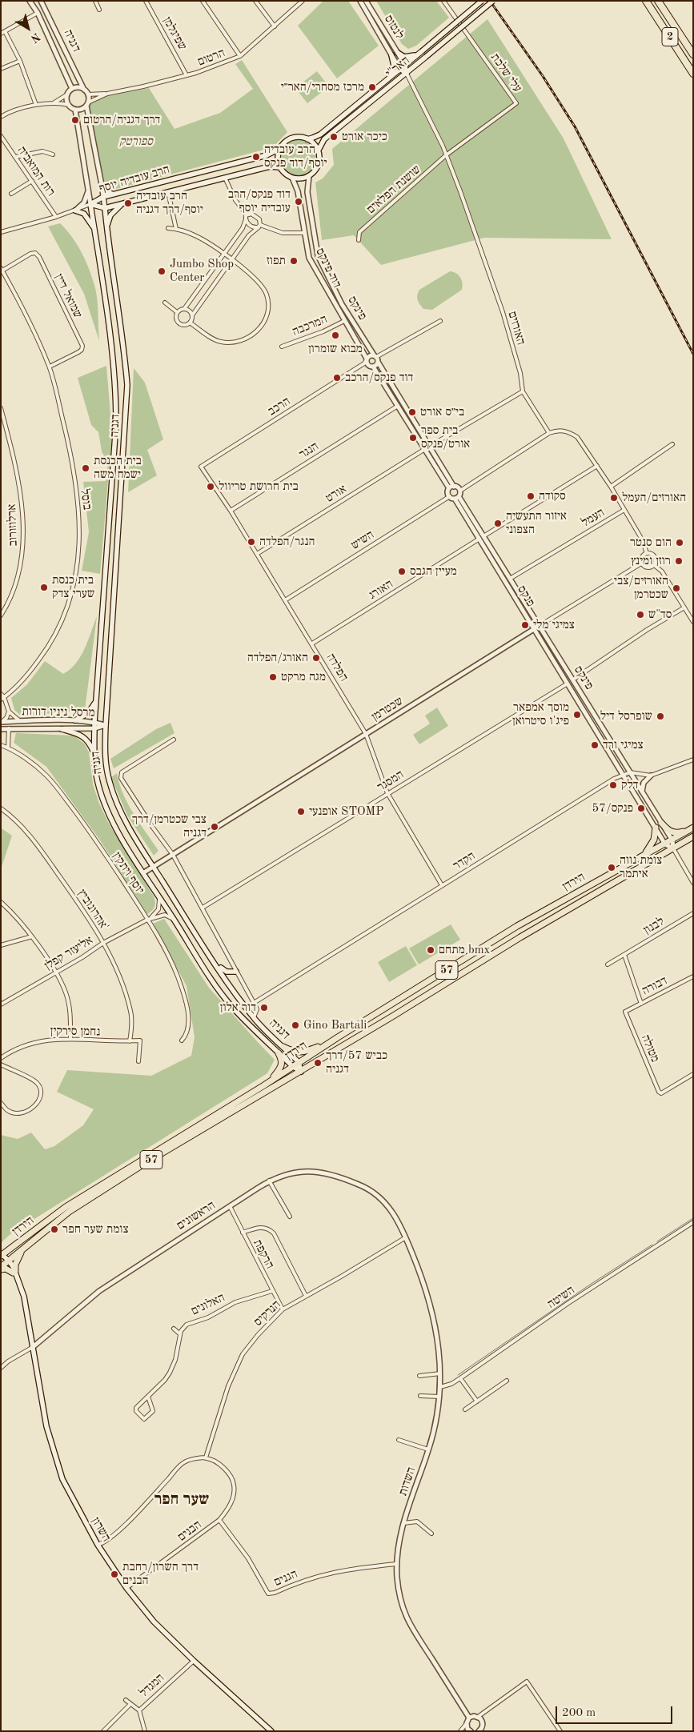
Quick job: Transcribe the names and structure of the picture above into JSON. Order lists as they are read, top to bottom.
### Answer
{
  "streets": {
    "highway": ["2", "הירדן", "57"],
    "main road": [
      "דגניה",
      "האר\"י",
      "הרב עובדיה יוסף",
      "השרון"
    ],
    "street": [
      "לנטוס",
      "שפיגלמן",
      "הרטום",
      "עלי שלכת",
      "רות המואביה",
      "שושנת הפלאים",
      "דוד פינקס",
      "שמואל דיין",
      "פינקס",
      "המרכבה",
      "האורזים",
      "הרכב",
      "הנגר",
      "אורט",
      "בוסל",
      "העמל",
      "ארלוזורוב",
      "השיש",
      "האורג",
      "פנקס",
      "הפלדה",
      "שכטרמן",
      "מרסל ניניו דורות",
      "המסגר",
      "הקדר",
      "יוסף ויתקין",
      "אהרונוביץ'",
      "לבנון",
      "אליעזר קפלן",
      "דבורה",
      "נחמן סירקין",
      "מטולה",
      "הראשונים",
      "הרקפת",
      "השיטה",
      "האלונים",
      "הנרקיס",
      "השדות",
      "הבנים",
      "הגנים",
      "המגדל"
    ]
  },
  "crossings": [
    ["לנטוס", "האר\"י"],
    ["לנטוס", "האורזים"],
    ["שפיגלמן", "הרטום"],
    ["דגניה", "הרטום"],
    ["דגניה", "הרב עובדיה יוסף"],
    ["דגניה", "שכטרמן"],
    ["דגניה", "מרסל ניניו דורות"],
    ["דגניה", "הירדן"],
    ["דגניה", "אליעזר קפלן"],
    ["האר\"י", "הרב עובדיה יוסף"],
    ["האר\"י", "דוד פינקס"],
    ["האר\"י", "פינקס"],
    ["האר\"י", "האורזים"],
    ["עלי שלכת", "שושנת הפלאים"],
    ["עלי שלכת", "האורזים"],
    ["הרב עובדיה יוסף", "דוד פינקס"],
    ["הרב עובדיה יוסף", "פינקס"],
    ["שושנת הפלאים", "האורזים"],
    ["דוד פינקס", "פינקס"],
    ["דוד פינקס", "המרכבה"],
    ["דוד פינקס", "הרכב"],
    ["שמואל דיין", "בוסל"],
    ["פינקס", "הרכב"],
    ["פינקס", "העמל"],
    ["פינקס", "השיש"],
    ["פינקס", "פנקס"],
    ["פינקס", "שכטרמן"],
    ["פינקס", "הקדר"],
    ["פינקס", "הירדן"],
    ["הרכב", "הפלדה"],
    ["הנגר", "הפלדה"],
    ["אורט", "הפלדה"],
    ["השיש", "פנקס"],
    ["השיש", "הפלדה"],
    ["האורג", "פנקס"],
    ["האורג", "הפלדה"],
    ["פנקס", "שכטרמן"],
    ["פנקס", "המסגר"],
    ["פנקס", "הקדר"],
    ["הפלדה", "שכטרמן"],
    ["הפלדה", "המסגר"],
    ["הפלדה", "הקדר"],
    ["יוסף ויתקין", "אליעזר קפלן"],
    ["הירדן", "השרון"],
    ["אהרונוביץ'", "אליעזר קפלן"],
    ["אהרונוביץ'", "נחמן סירקין"],
    ["דבורה", "מטולה"],
    ["הראשונים", "הרקפת"],
    ["הראשונים", "הנרקיס"],
    ["הראשונים", "השדות"],
    ["הראשונים", "השרון"],
    ["הרקפת", "האלונים"],
    ["הרקפת", "הנרקיס"],
    ["השיטה", "השדות"],
    ["הנרקיס", "השדות"],
    ["הנרקיס", "הבנים"],
    ["השדות", "הגנים"],
    ["השרון", "הבנים"],
    ["השרון", "המגדל"],
    ["הבנים", "הגנים"]
  ],
  "districts": ["שער חפר"],
  "parks": ["ספורטק"],
  "places": [
    "מרכז מסחרי/האר״י",
    "דרך דגניה/הרטום",
    "כיכר אורט",
    "הרב עובדיה יוסף/דוד פנקס",
    "דוד פנקס/הרב עובדיה יוסף",
    "הרב עובדיה יוסף/דרך דגניה",
    "תפוז",
    "Jumbo Shop Center",
    "מבוא שומרון",
    "דוד פנקס/הרכב",
    "בי״ס אורט",
    "בית ספר אורט/פנקס",
    "בית הכנסת ישמח משה",
    "בית חרושת טריוול",
    "סקודה",
    "האורזים/העמל",
    "איזור התעשיה הצפוני",
    "הנגר/הפלדה",
    "הום סנטר",
    "רוזן ומינץ",
    "מעיין הגבס",
    "בית כנסת שערי צדק",
    "האורזים/צבי שכטרמן",
    "סד\"ש",
    "צמיגי מלי",
    "האורג/הפלדה",
    "מגה מרקט",
    "מוסך אמפאר פיג'ו סיטרואן",
    "שופרסל דיל",
    "צמיגי ורד",
    "דלק",
    "פנקס/57",
    "אופנעי STOMP",
    "צבי שכטרמן/דרך דגניה",
    "צומת נווה איתמר",
    "מתחם bmx",
    "דור אלון",
    "Gino Bartali",
    "כביש 57/דרך דגניה",
    "צומת שער חפר",
    "דרך השרון/רחבת הבנים"
  ],
  "scale_bar": "200 m",
  "north": "bottom right"
}
